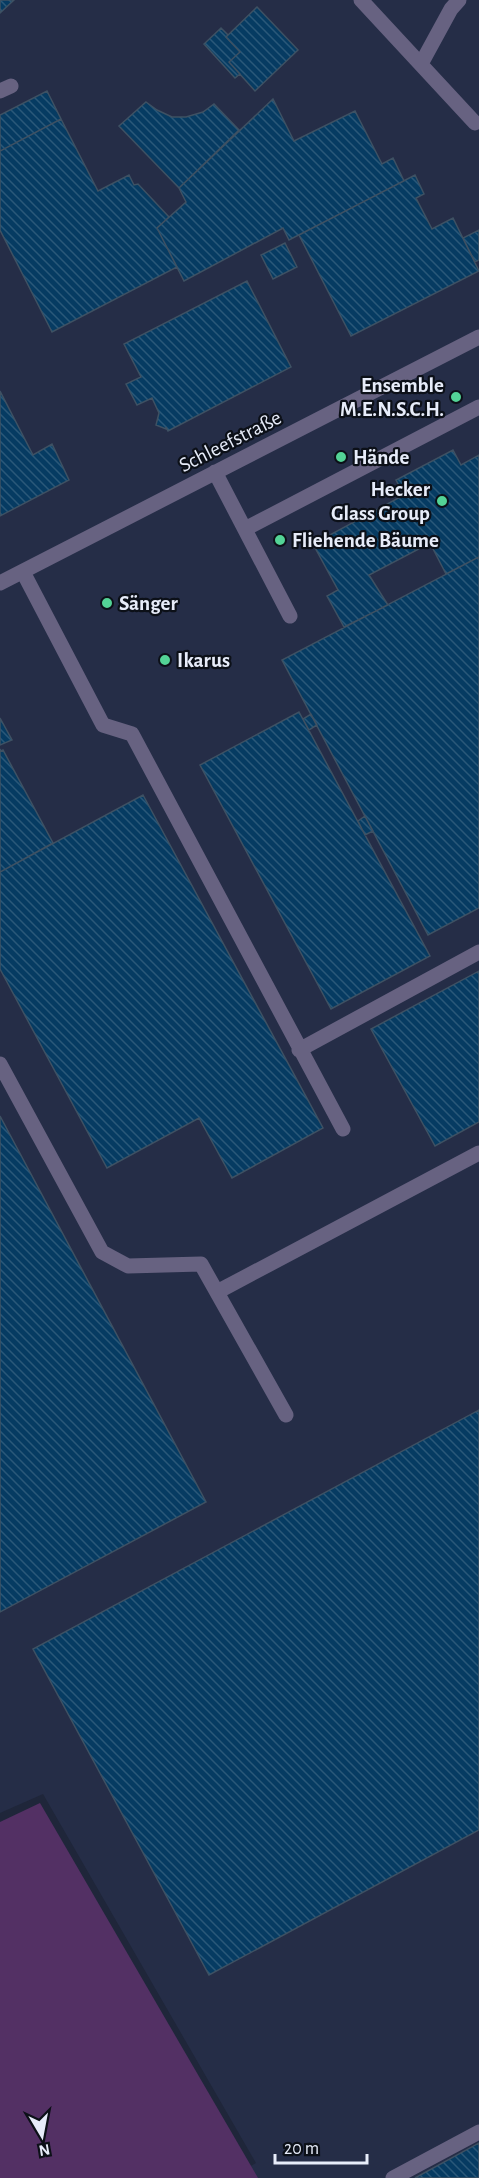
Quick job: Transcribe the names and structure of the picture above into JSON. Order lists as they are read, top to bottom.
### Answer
{
  "streets": {
    "street": ["Schleefstraße"]
  },
  "places": [
    "Ensemble M.E.N.S.C.H.",
    "Hände",
    "Hecker Glass Group",
    "Fliehende Bäume",
    "Sänger",
    "Ikarus"
  ],
  "scale_bar": "20 m",
  "north": "bottom"
}
